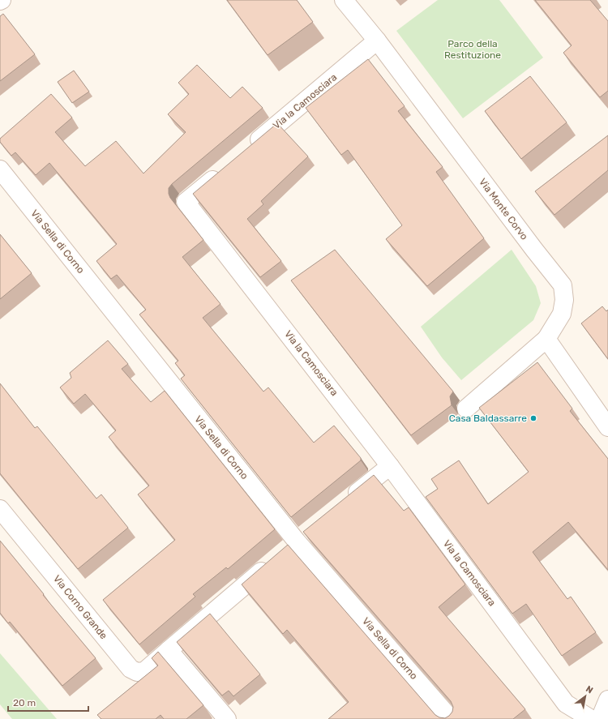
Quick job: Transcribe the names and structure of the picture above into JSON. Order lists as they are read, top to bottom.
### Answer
{
  "streets": {
    "street": [
      "Via la Camosciara",
      "Via Monte Corvo",
      "Via Sella di Corno",
      "Via Corno Grande"
    ]
  },
  "crossings": [
    ["Via la Camosciara", "Via Monte Corvo"],
    ["Via Sella di Corno", "Via Corno Grande"]
  ],
  "parks": ["Parco della Restituzione"],
  "places": ["Casa Baldassarre"],
  "scale_bar": "20 m",
  "north": "top right"
}
